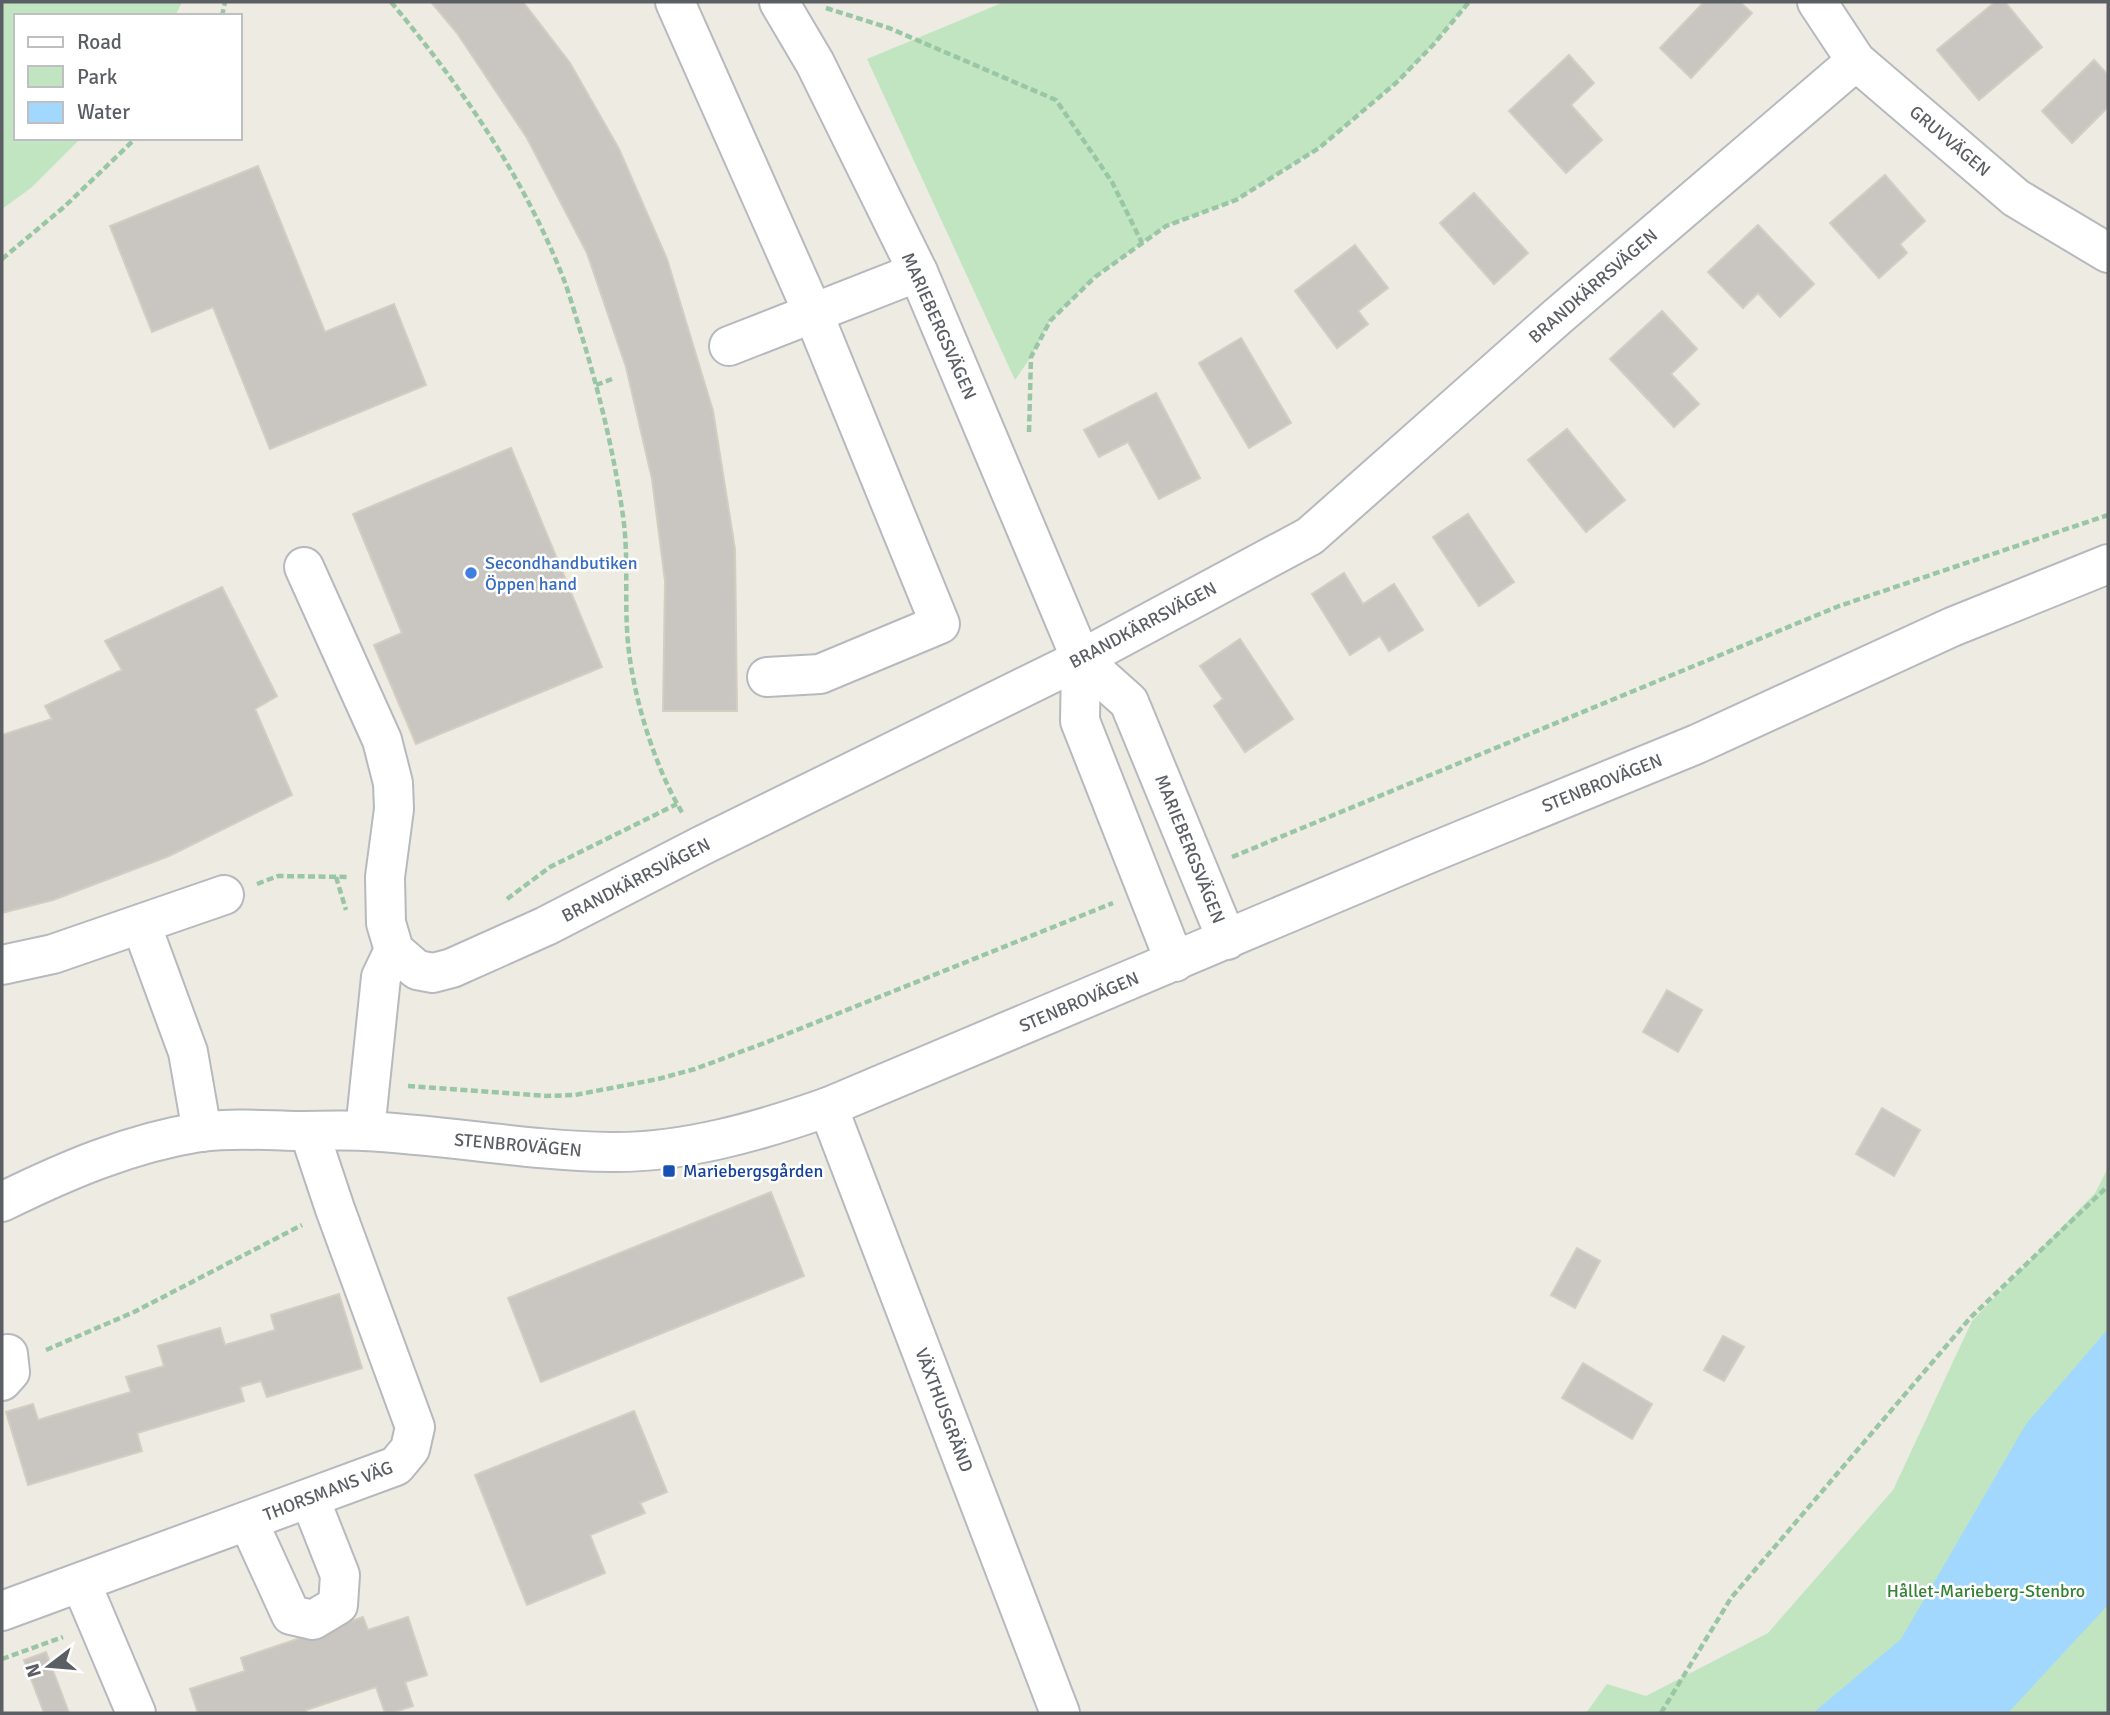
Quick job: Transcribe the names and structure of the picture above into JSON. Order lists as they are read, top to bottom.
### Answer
{
  "streets": {
    "street": [
      "GRUVVÄGEN",
      "BRANDKÄRRSVÄGEN",
      "MARIEBERGSVÄGEN",
      "STENBROVÄGEN",
      "VÄXTHUSGRÄND",
      "THORSMANS VÄG"
    ]
  },
  "crossings": [
    ["GRUVVÄGEN", "BRANDKÄRRSVÄGEN"],
    ["BRANDKÄRRSVÄGEN", "MARIEBERGSVÄGEN"],
    ["MARIEBERGSVÄGEN", "STENBROVÄGEN"],
    ["STENBROVÄGEN", "VÄXTHUSGRÄND"],
    ["STENBROVÄGEN", "THORSMANS VÄG"]
  ],
  "parks": ["Hållet-Marieberg-Stenbro"],
  "places": {
    "other": ["Secondhandbutiken Öppen hand"],
    "transit": ["Mariebergsgården"]
  },
  "legend": ["Road", "Park", "Water"],
  "north": "left"
}
